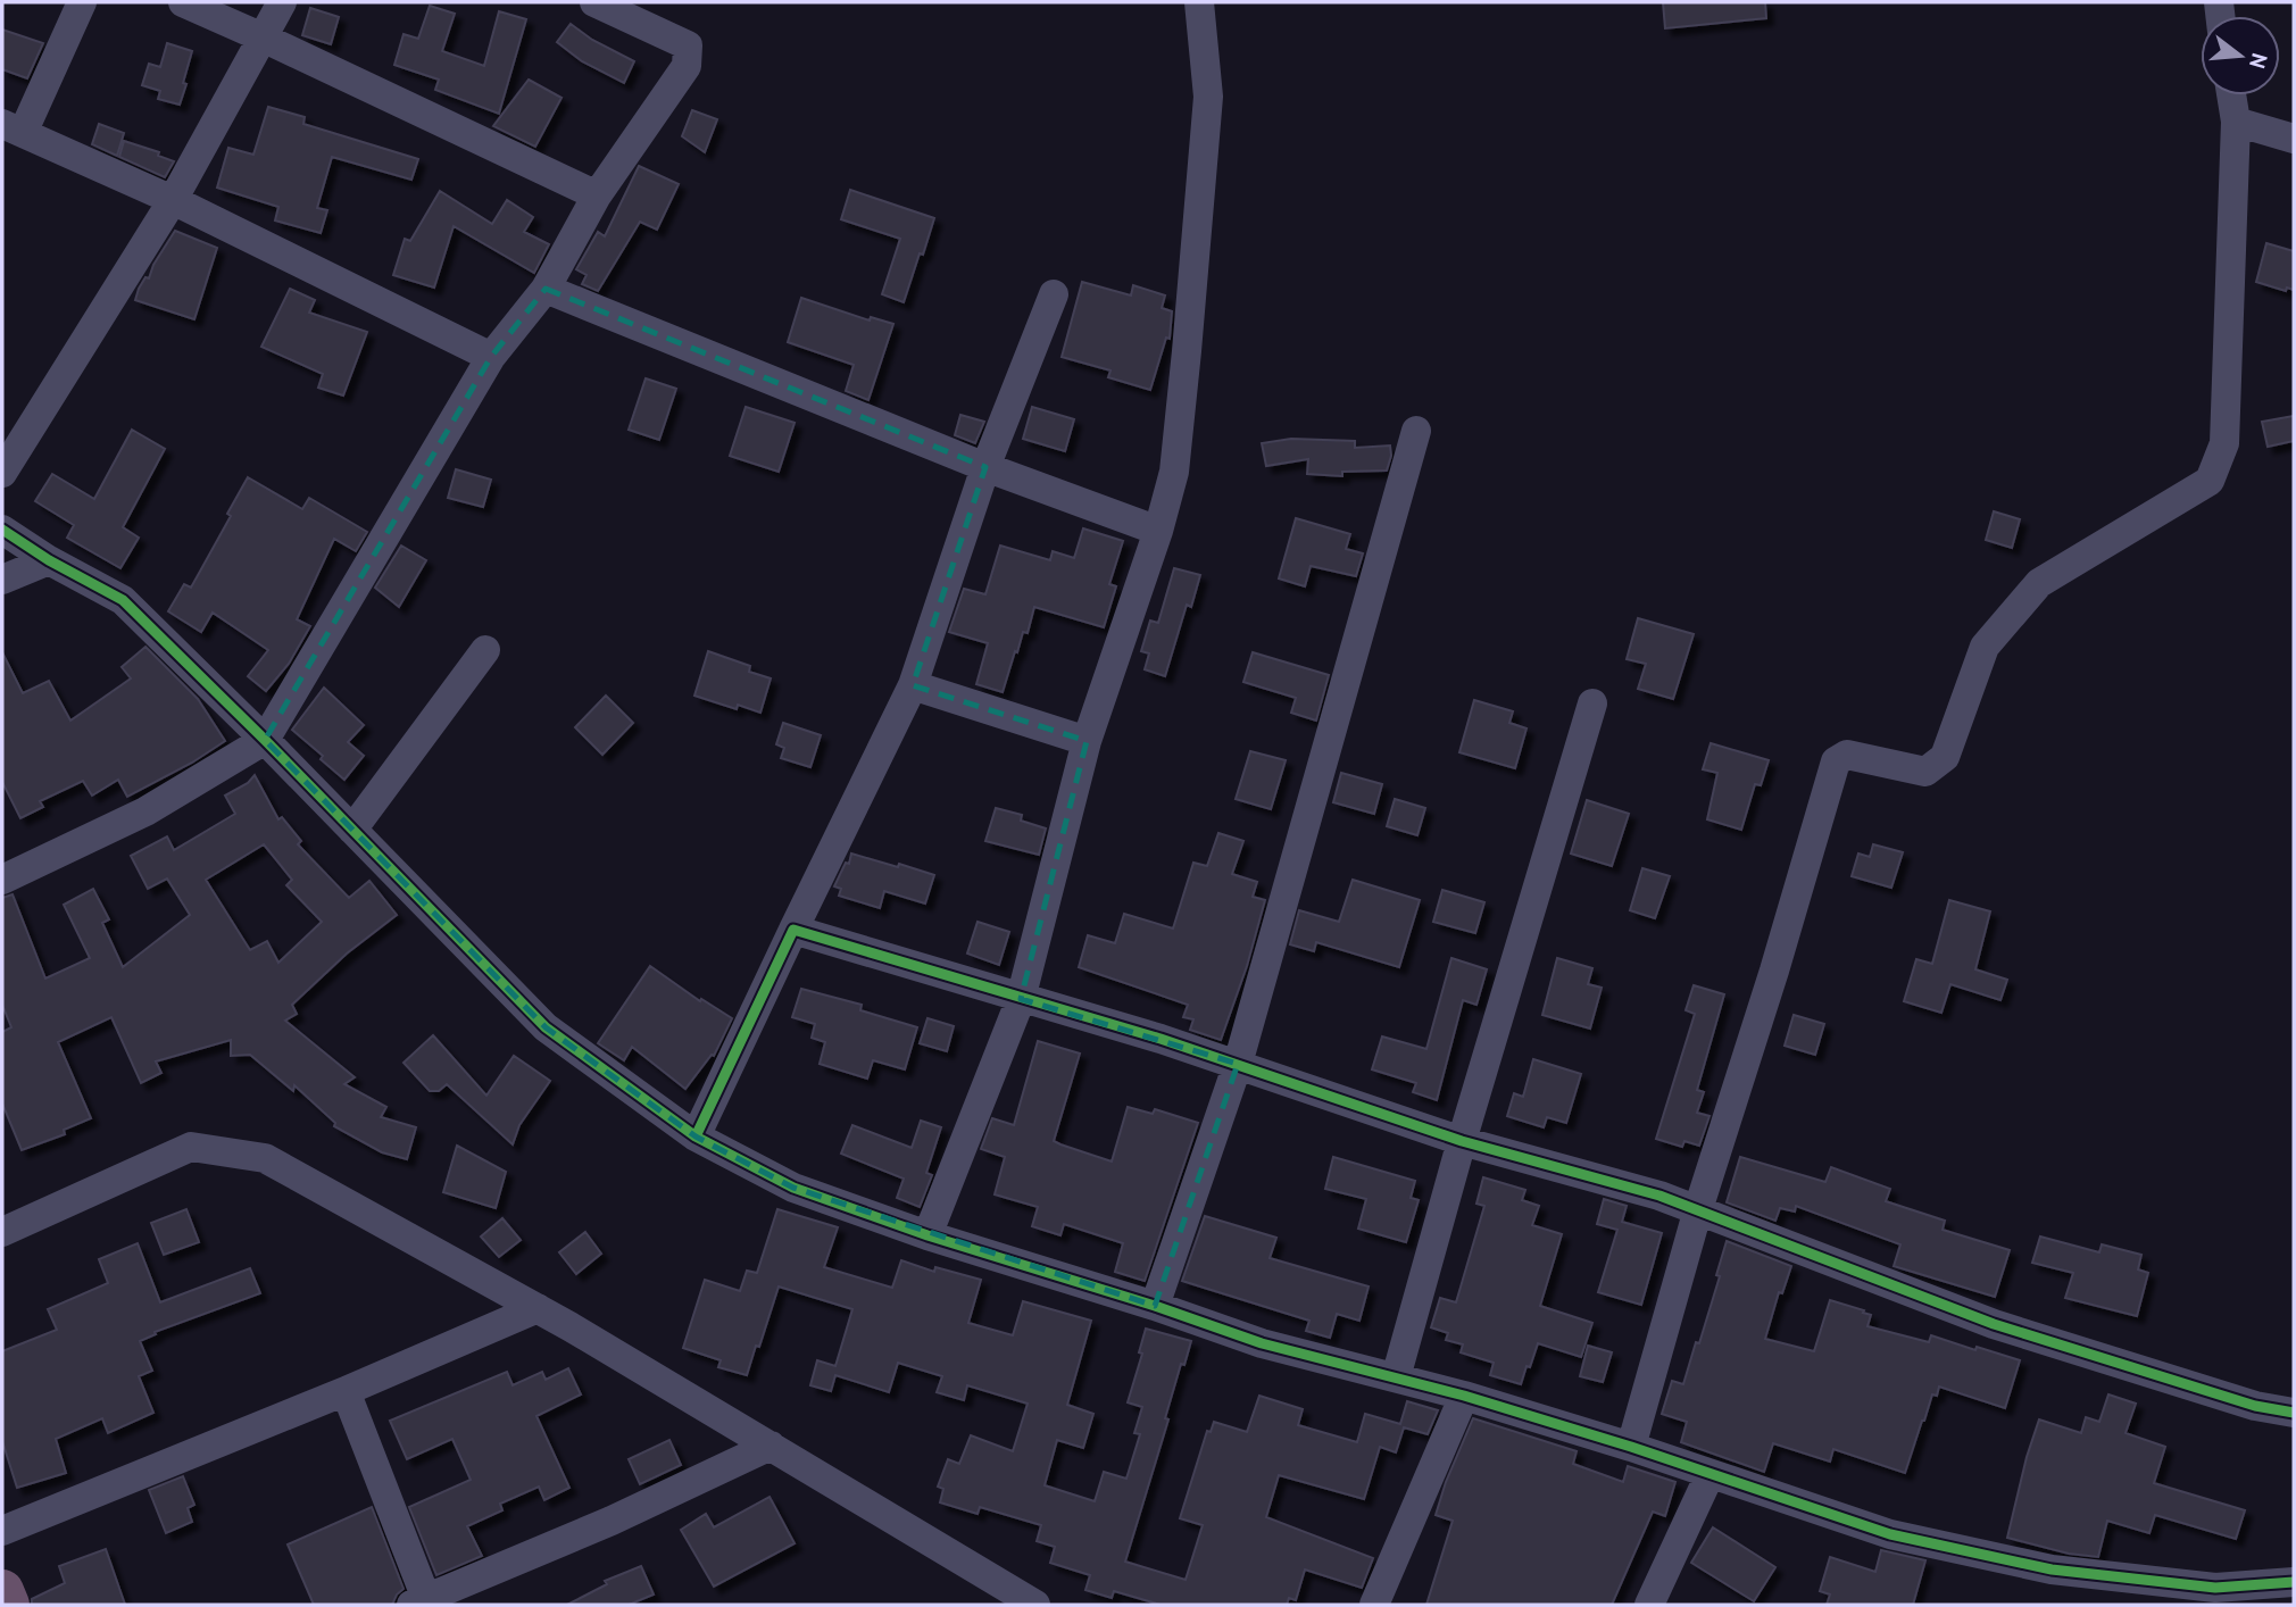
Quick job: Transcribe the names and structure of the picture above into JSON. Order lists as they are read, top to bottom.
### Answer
{
  "north": "right"
}
